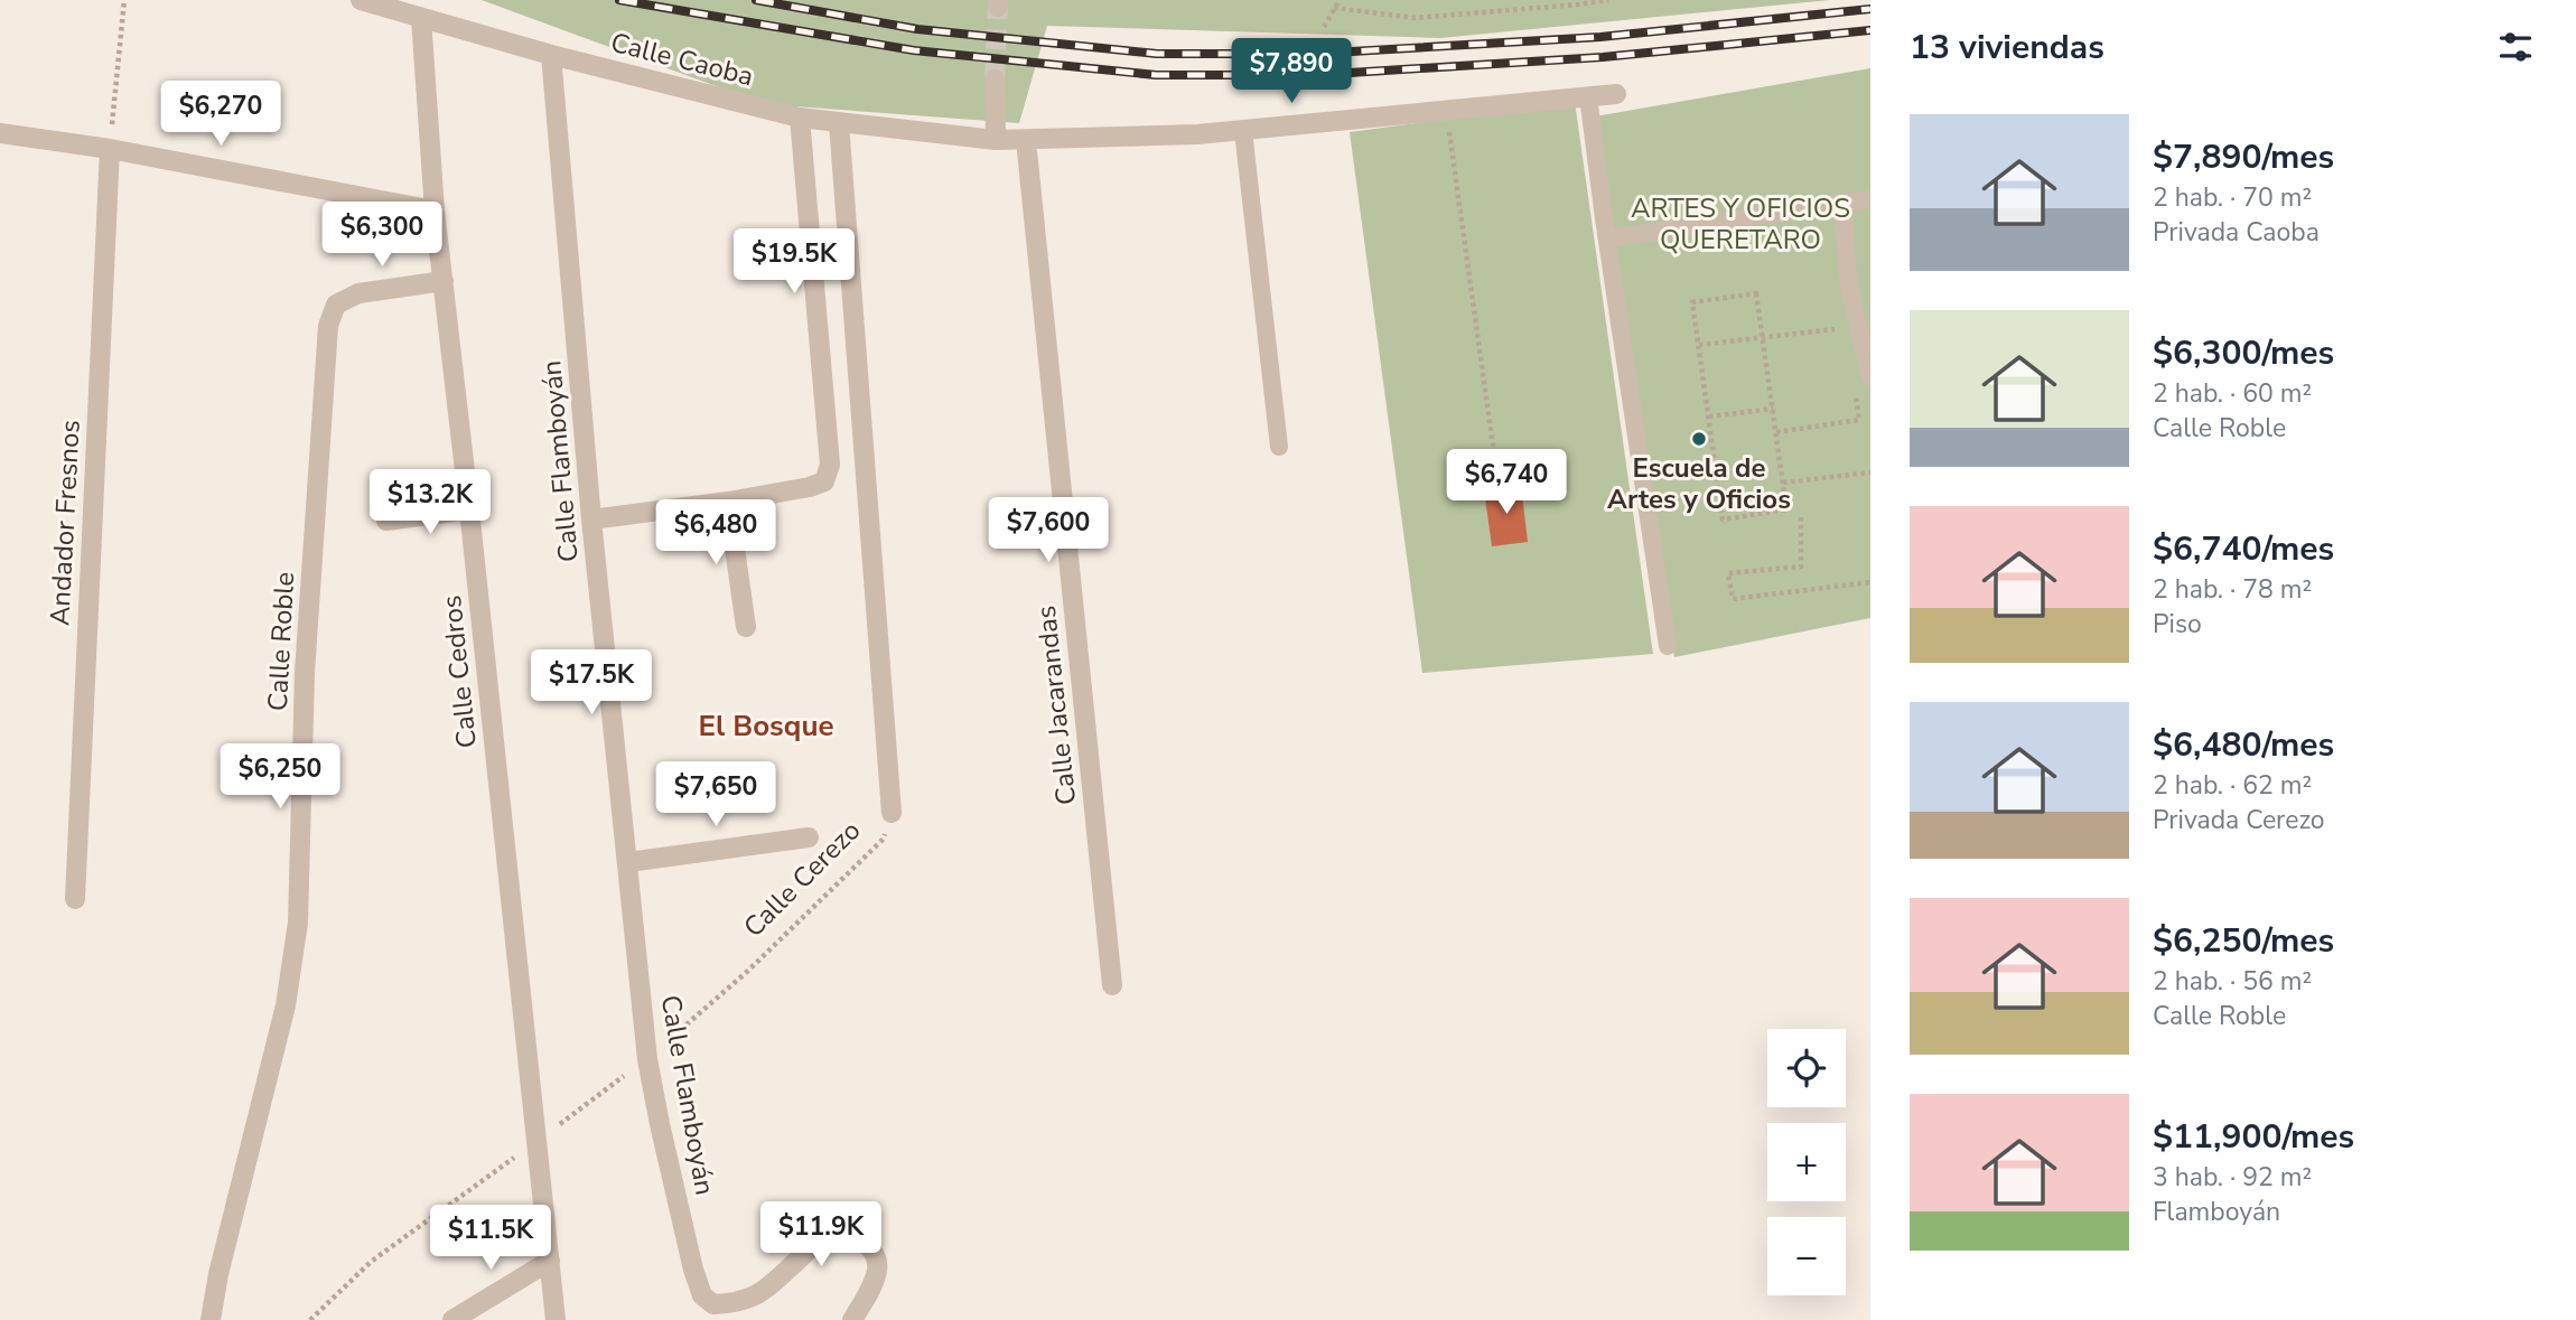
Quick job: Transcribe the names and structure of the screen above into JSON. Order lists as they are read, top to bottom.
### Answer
{
  "streets": {
    "street": [
      "Calle Caoba",
      "Calle Flamboyán",
      "Andador Fresnos",
      "Calle Roble",
      "Calle Cedros",
      "Calle Jacarandas",
      "Calle Cerezo"
    ]
  },
  "crossings": [
    ["Calle Caoba", "Calle Flamboyán"],
    ["Calle Caoba", "Calle Cedros"],
    ["Calle Caoba", "Calle Jacarandas"],
    ["Calle Caoba", "Calle Cerezo"],
    ["Calle Flamboyán", "Calle Cerezo"],
    ["Calle Roble", "Calle Cedros"],
    ["Calle Cedros", "Calle Cerezo"]
  ],
  "districts": ["El Bosque"],
  "parks": ["ARTES Y OFICIOS QUERETARO"],
  "places": ["Escuela de Artes y Oficios"],
  "page": {
    "heading": "13 viviendas",
    "price": [
      "$7,890",
      "$6,270",
      "$6,300",
      "$19.5K",
      "$6,740",
      "$13.2K",
      "$7,600",
      "$6,480",
      "$17.5K",
      "$6,250",
      "$7,650",
      "$11.9K",
      "$11.5K"
    ],
    "list": [
      {
        "name": "$7,890/mes",
        "note": "2 hab. · 70 m² · Privada Caoba"
      },
      {
        "name": "$6,300/mes",
        "note": "2 hab. · 60 m² · Calle Roble"
      },
      {
        "name": "$6,740/mes",
        "note": "2 hab. · 78 m² · Piso"
      },
      {
        "name": "$6,480/mes",
        "note": "2 hab. · 62 m² · Privada Cerezo"
      },
      {
        "name": "$6,250/mes",
        "note": "2 hab. · 56 m² · Calle Roble"
      },
      {
        "name": "$11,900/mes",
        "note": "3 hab. · 92 m² · Flamboyán"
      }
    ],
    "map_buttons": ["+", "−"]
  }
}
